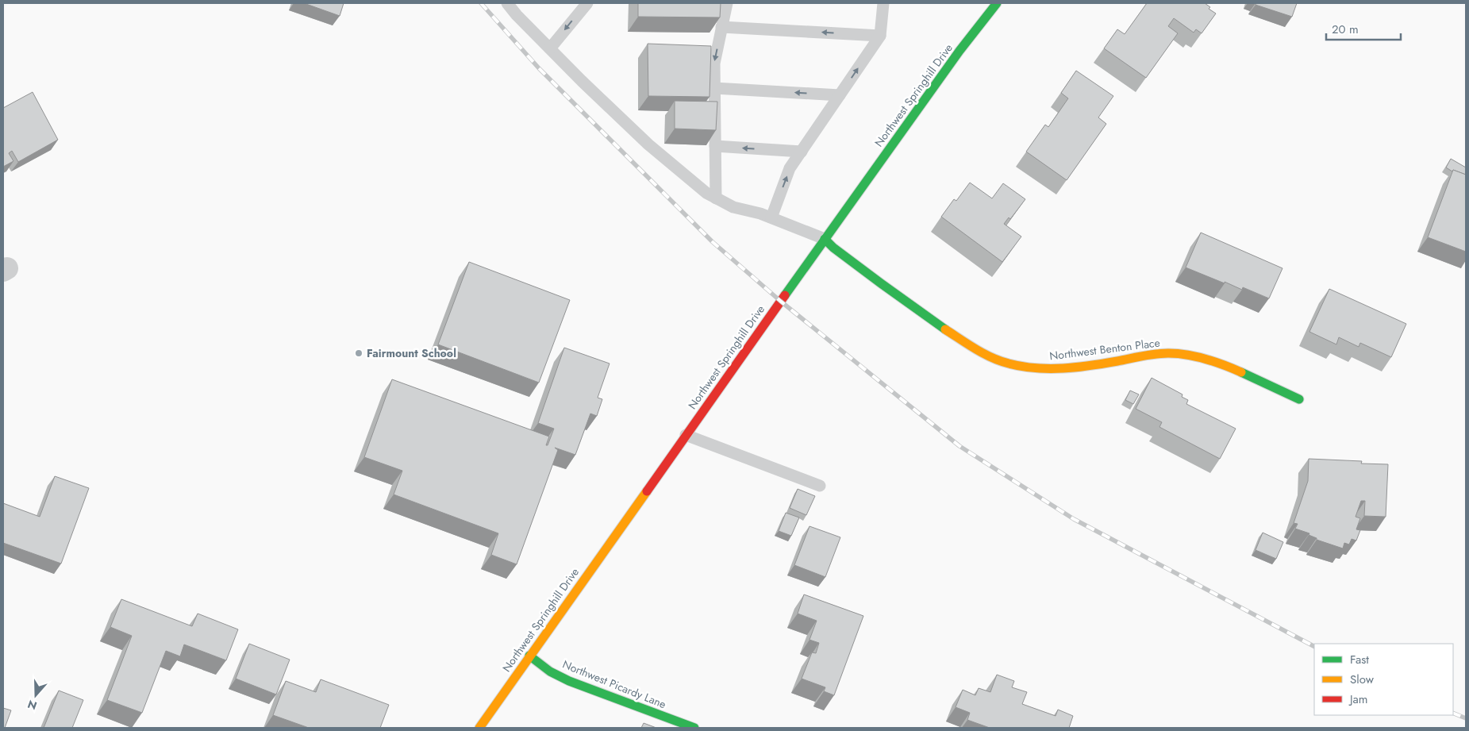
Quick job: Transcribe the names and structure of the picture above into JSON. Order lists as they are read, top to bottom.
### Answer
{
  "streets": {
    "main road": ["Northwest Springhill Drive", "Northwest Benton Place", "Northwest Picardy Lane"]
  },
  "crossings": [
    ["Northwest Springhill Drive", "Northwest Benton Place"],
    ["Northwest Springhill Drive", "Northwest Picardy Lane"]
  ],
  "places": ["Fairmount School"],
  "legend": ["Fast", "Slow", "Jam"],
  "scale_bar": "20 m",
  "north": "bottom"
}
